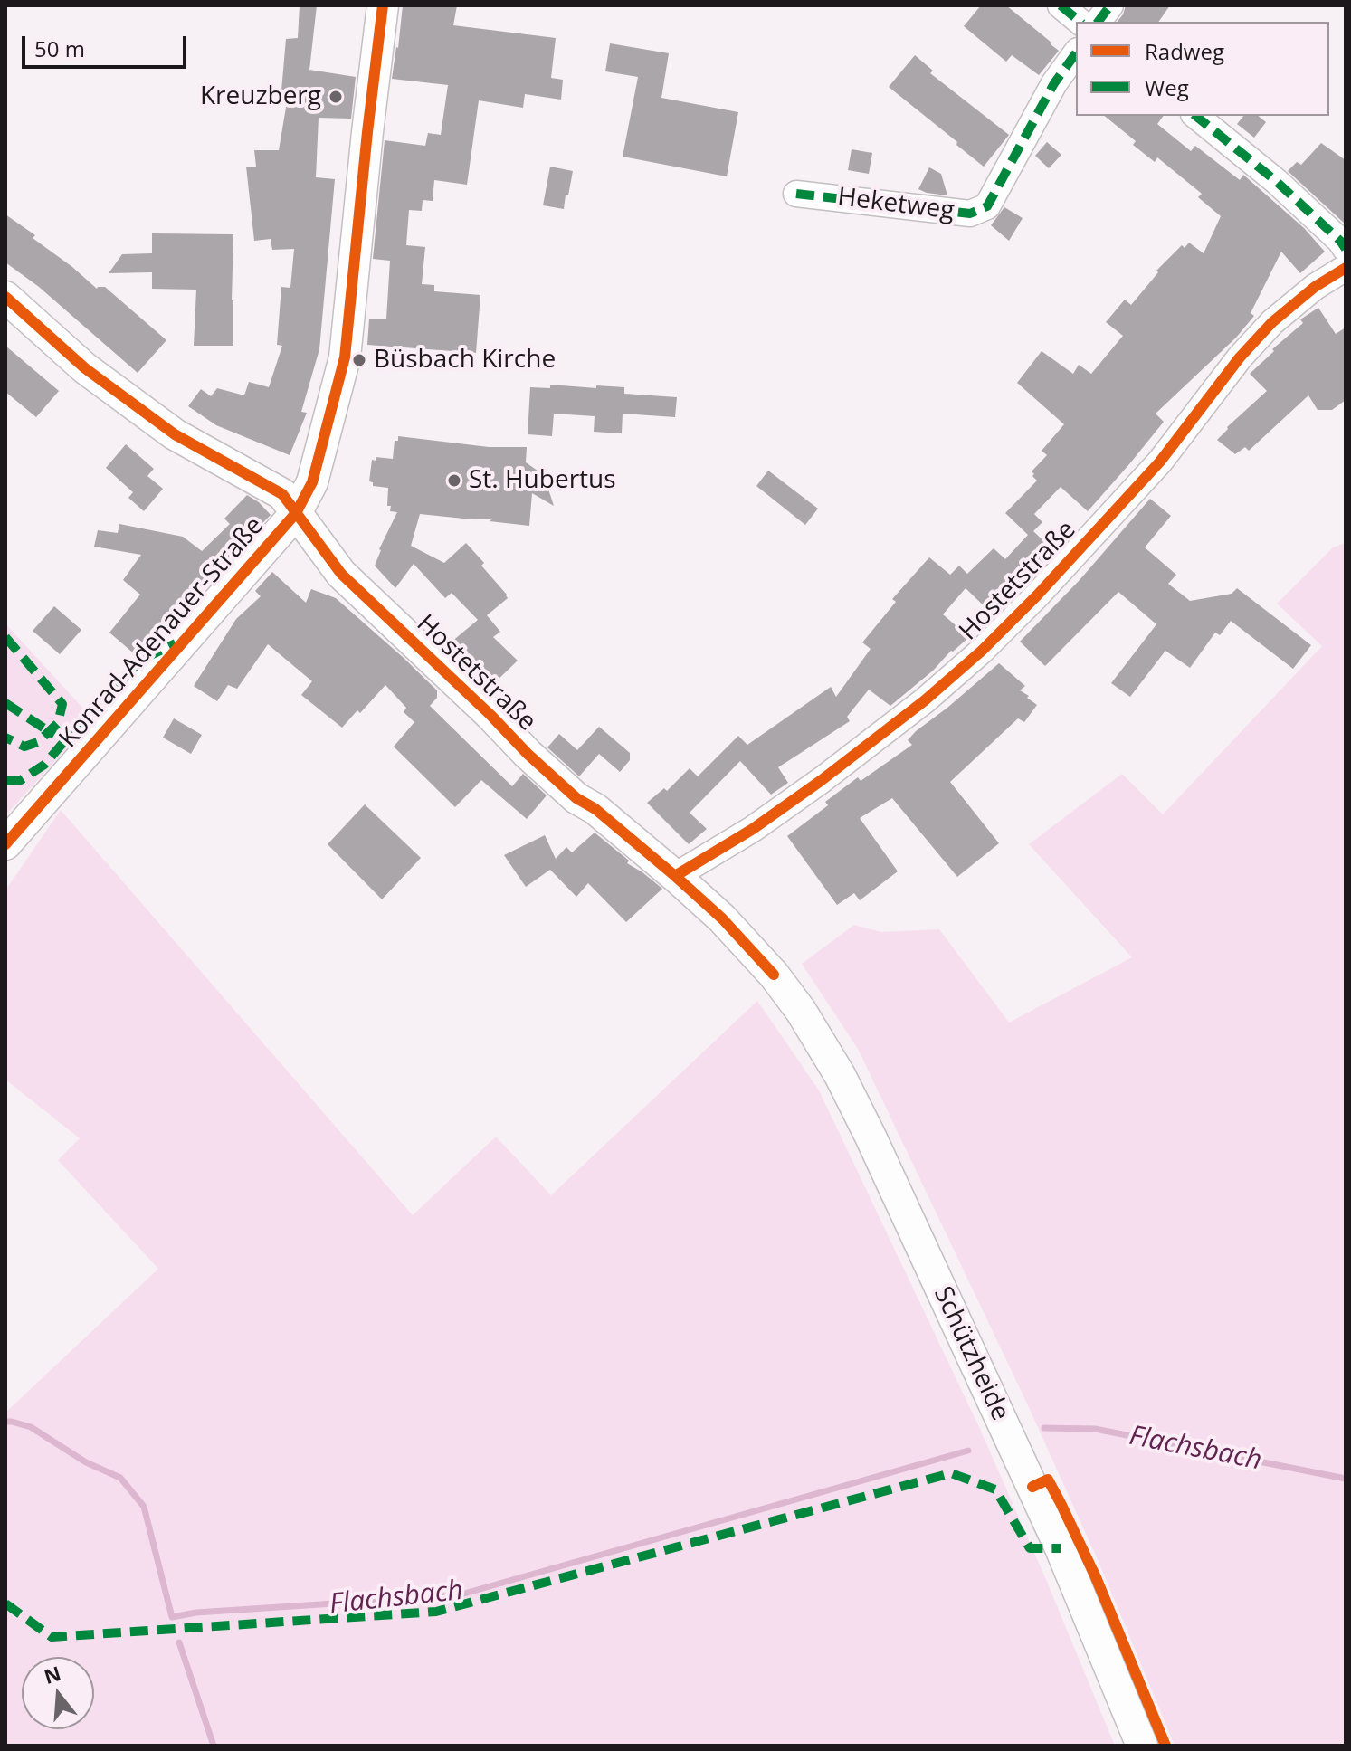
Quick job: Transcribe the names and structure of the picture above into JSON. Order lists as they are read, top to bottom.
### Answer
{
  "streets": {
    "street": [
      "Heketweg",
      "Hostetstraße",
      "Konrad-Adenauer-Straße",
      "Schützheide"
    ]
  },
  "crossings": [
    ["Hostetstraße", "Konrad-Adenauer-Straße"],
    ["Hostetstraße", "Schützheide"]
  ],
  "water": ["Flachsbach"],
  "places": ["Kreuzberg", "Büsbach Kirche", "St. Hubertus"],
  "legend": ["Radweg", "Weg"],
  "scale_bar": "50 m",
  "north": "top"
}
